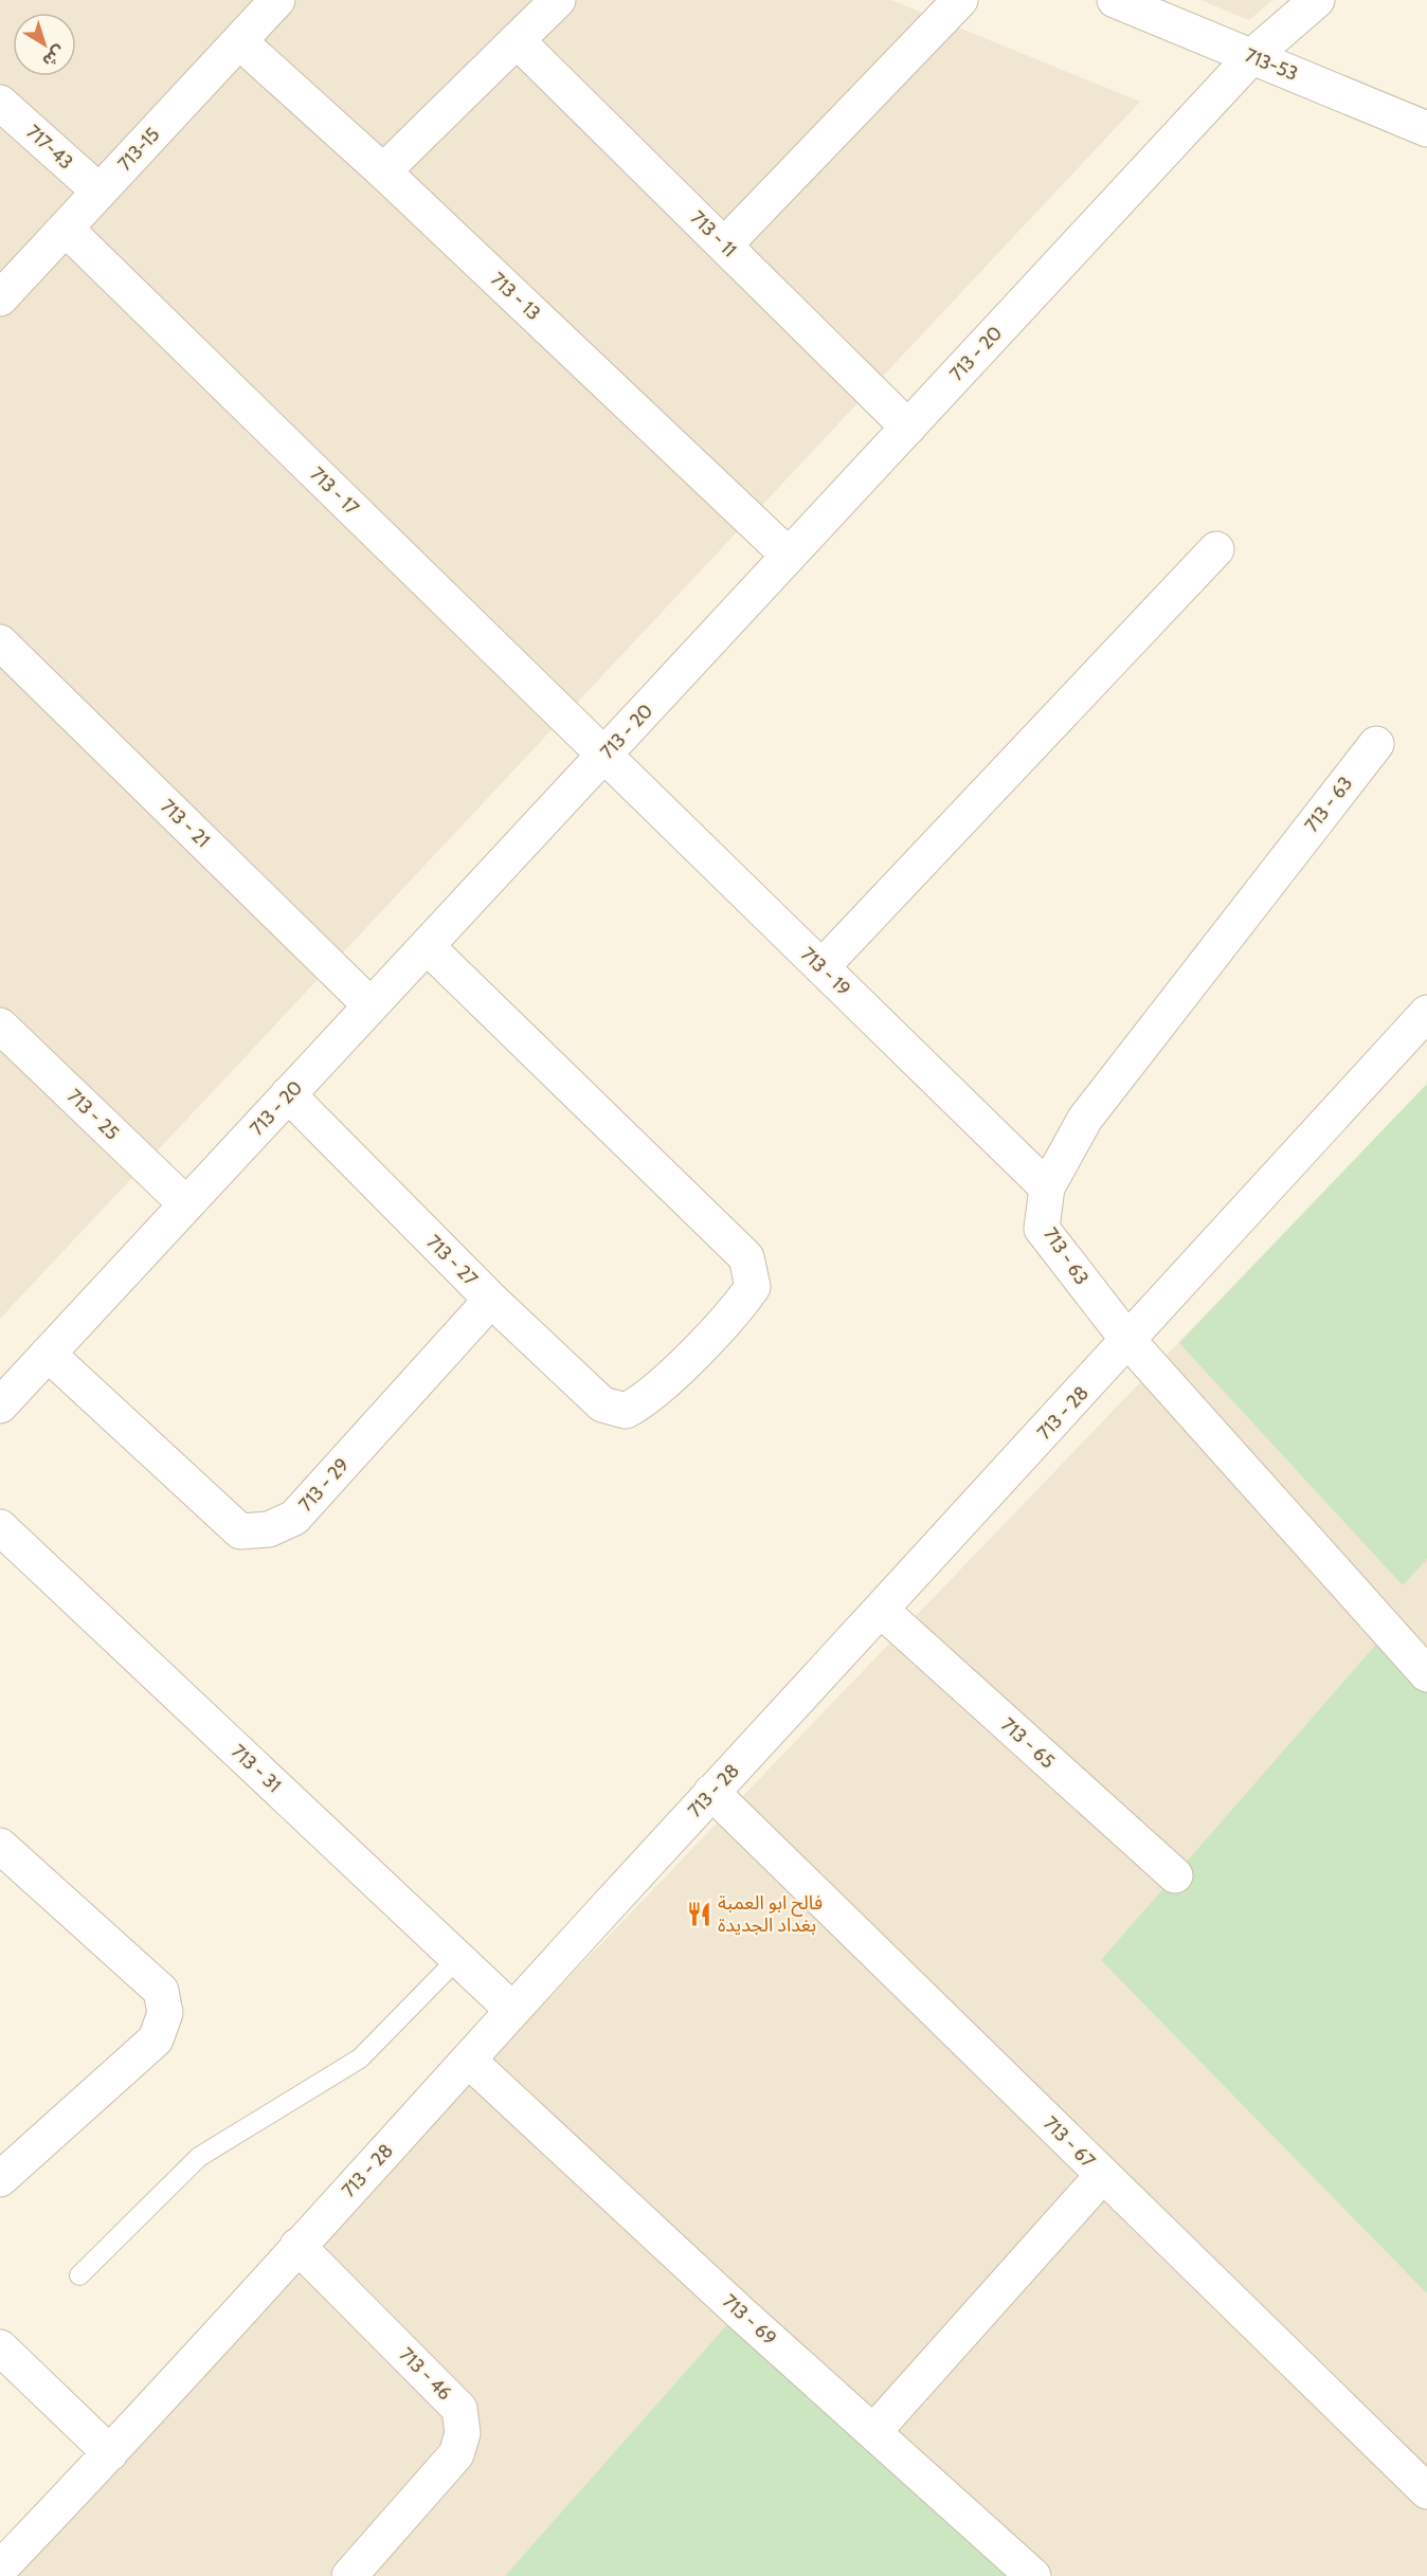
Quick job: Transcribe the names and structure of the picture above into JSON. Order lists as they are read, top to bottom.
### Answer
{
  "streets": {
    "street": [
      "713-53",
      "717-43",
      "713-15",
      "713 - 11",
      "713 - 13",
      "713 - 20",
      "713 - 17",
      "713 - 63",
      "713 - 21",
      "713 - 19",
      "713 - 25",
      "713 - 27",
      "713 - 28",
      "713 - 29",
      "713 - 65",
      "713 - 31",
      "713 - 67",
      "713 - 69",
      "713 - 46"
    ]
  },
  "crossings": [
    ["713-53", "713 - 20"],
    ["717-43", "713-15"],
    ["713-15", "713 - 13"],
    ["713-15", "713 - 17"],
    ["713 - 11", "713 - 20"],
    ["713 - 13", "713 - 20"],
    ["713 - 20", "713 - 17"],
    ["713 - 20", "713 - 21"],
    ["713 - 20", "713 - 19"],
    ["713 - 20", "713 - 25"],
    ["713 - 20", "713 - 27"],
    ["713 - 20", "713 - 29"],
    ["713 - 17", "713 - 19"],
    ["713 - 63", "713 - 19"],
    ["713 - 63", "713 - 28"],
    ["713 - 27", "713 - 29"],
    ["713 - 28", "713 - 65"],
    ["713 - 28", "713 - 31"],
    ["713 - 28", "713 - 67"],
    ["713 - 28", "713 - 69"],
    ["713 - 28", "713 - 46"]
  ],
  "places": {
    "restaurant": ["فالح ابو العمبة بغداد الجديدة"]
  },
  "north": "bottom right"
}
